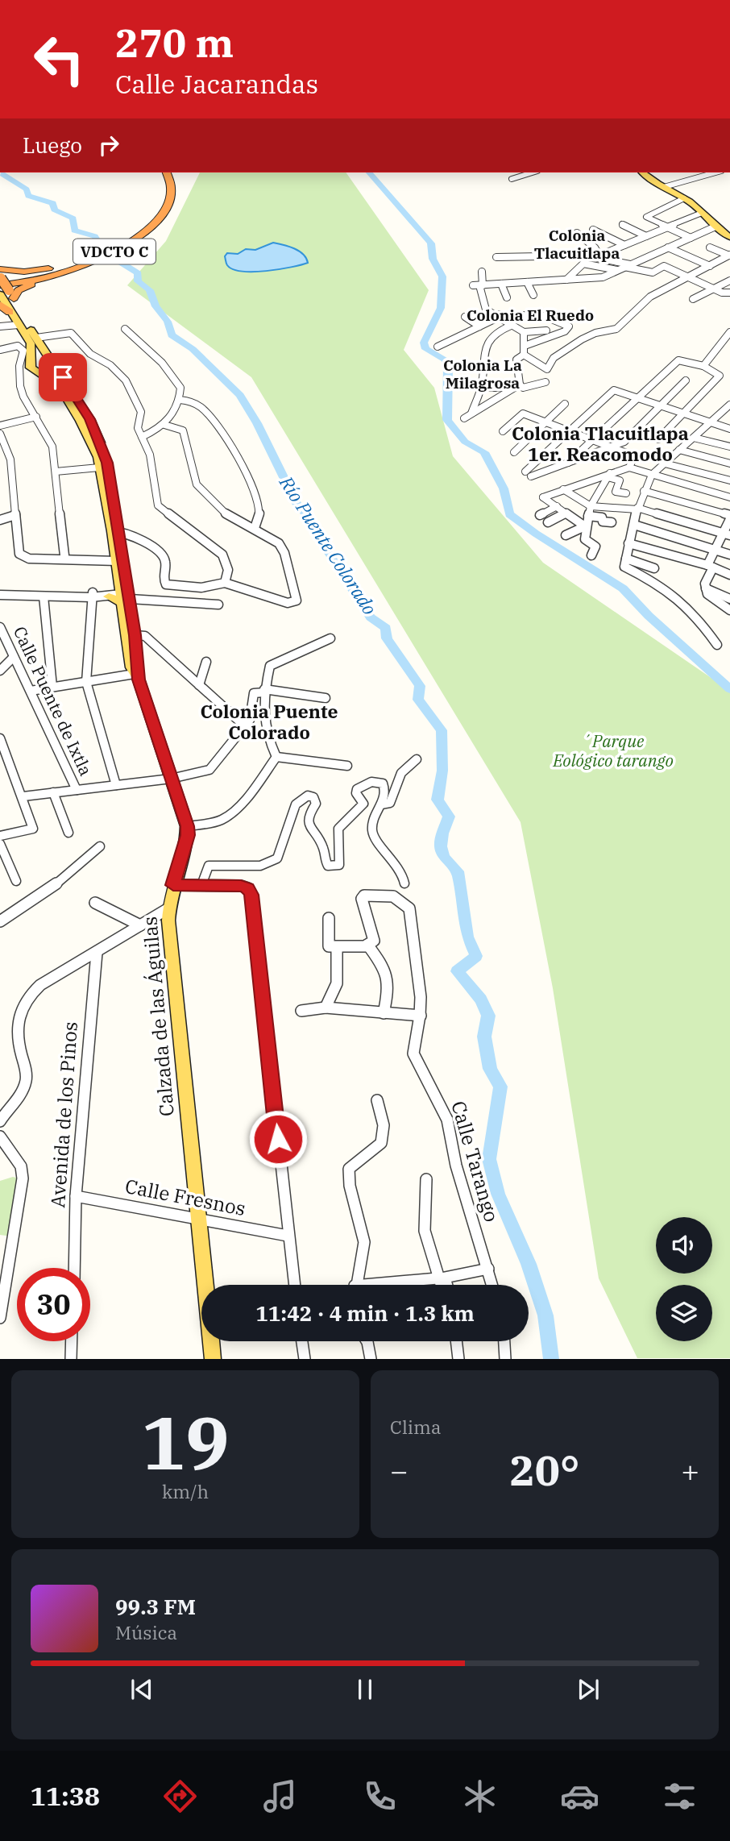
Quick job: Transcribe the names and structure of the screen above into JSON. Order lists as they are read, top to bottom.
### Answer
{
  "streets": {
    "highway": ["VDCTO C"],
    "main road": ["Calzada de las Águilas"],
    "street": [
      "Calle Puente de Ixtla",
      "Avenida de los Pinos",
      "Calle Tarango",
      "Calle Fresnos"
    ]
  },
  "crossings": [
    ["Calzada de las Águilas", "Calle Fresnos"],
    ["Avenida de los Pinos", "Calle Fresnos"]
  ],
  "districts": [
    "Colonia Tlacuitlapa",
    "Colonia El Ruedo",
    "Colonia La Milagrosa",
    "Colonia Tlacuitlapa 1er. Reacomodo",
    "Colonia Puente Colorado"
  ],
  "water": ["Río Puente Colorado"],
  "parks": ["´Parque Eológico tarango"],
  "page": {
    "turn": ["270 m", "Calle Jacarandas"],
    "then": "Luego",
    "limit": "30",
    "trip": "11:42 · 4 min · 1.3 km",
    "tile": [
      ["19", "km/h"],
      "Clima"
    ],
    "heat": ["−", "20°", "+"],
    "song": ["99.3 FM", "Música"],
    "tabs": "11:38"
  }
}
